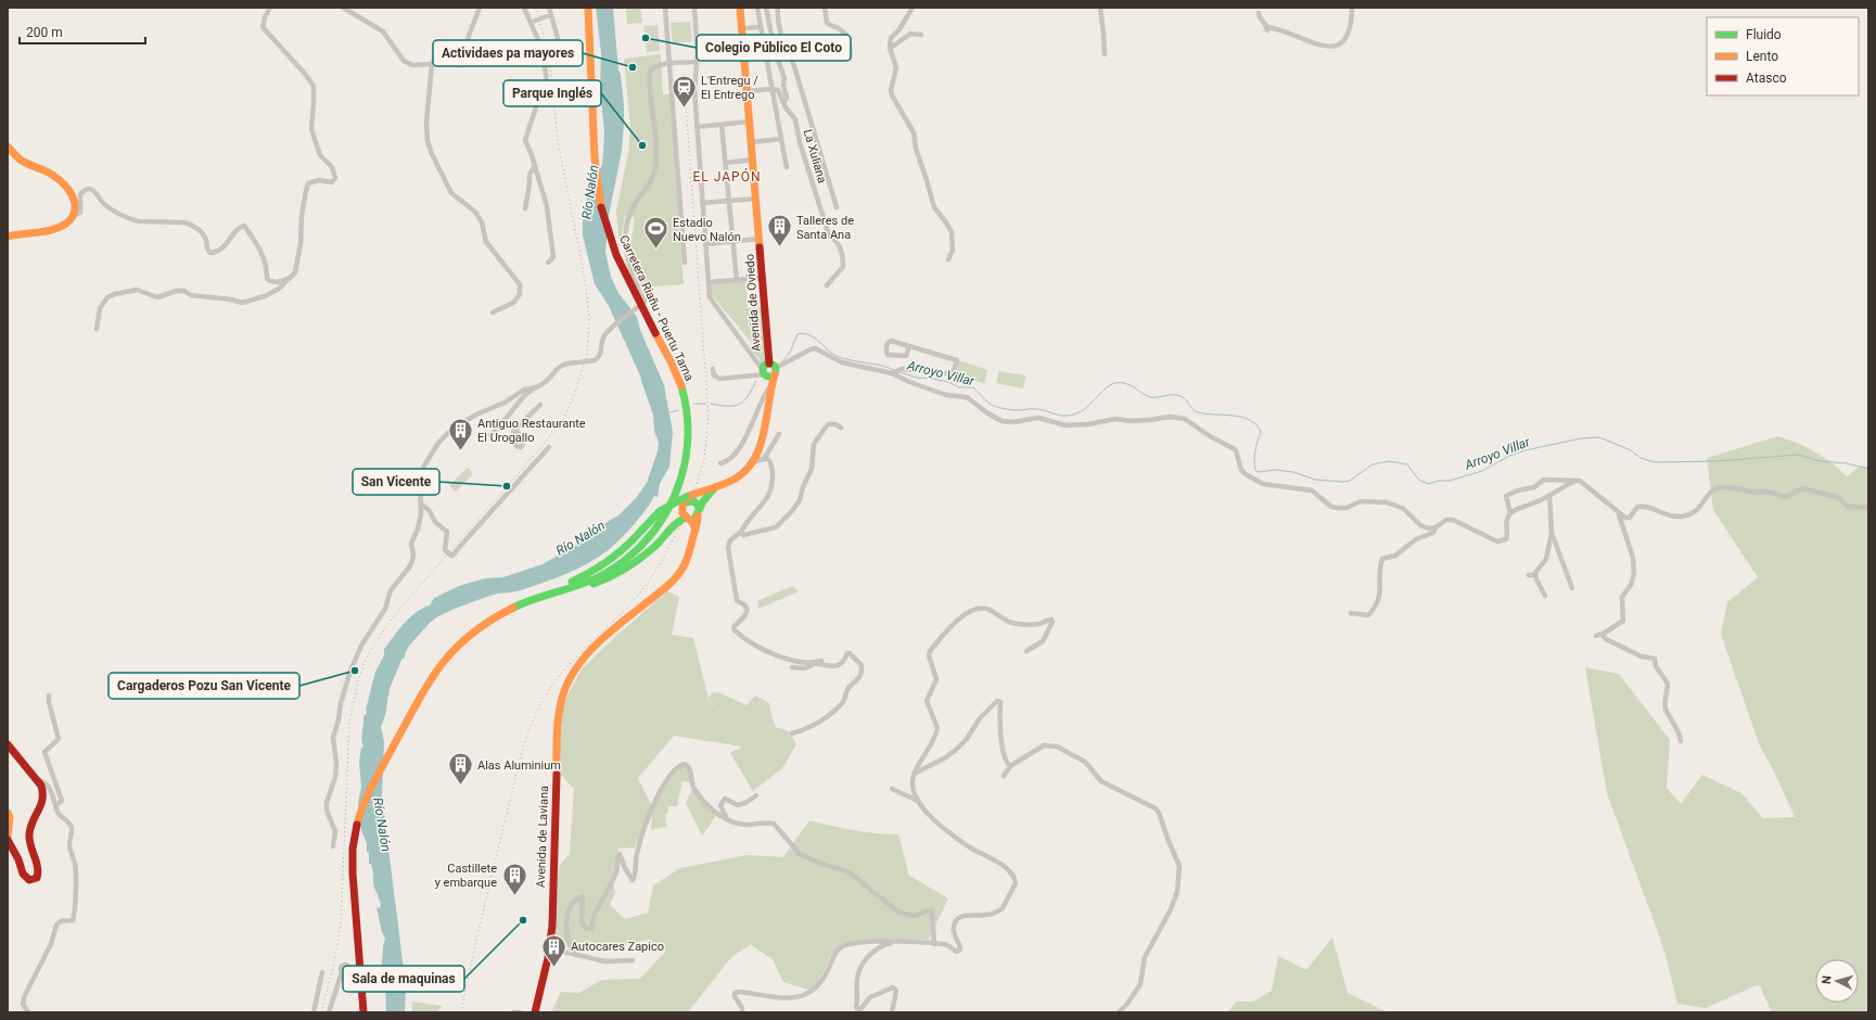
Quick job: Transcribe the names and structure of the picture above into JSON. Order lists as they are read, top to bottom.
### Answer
{
  "streets": {
    "street": [
      "La Xuliana",
      "Avenida de Oviedo",
      "Carretera Riañu - Puertu Tarna",
      "Avenida de Laviana"
    ]
  },
  "districts": ["EL JAPÓN"],
  "water": ["Río Nalón", "Arroyo Villar"],
  "places": {
    "other": [
      "Colegio Público El Coto",
      "Actividaes pa mayores",
      "Parque Inglés",
      "San Vicente",
      "Cargaderos Pozu San Vicente",
      "Sala de maquinas"
    ],
    "station": ["L'Entregu / El Entrego"],
    "building": [
      "Talleres de Santa Ana",
      "Antiguo Restaurante El Urogallo",
      "Alas Aluminium",
      "Castillete y embarque",
      "Autocares Zapico"
    ],
    "sports": ["Estadio Nuevo Nalón"]
  },
  "legend": ["Fluido", "Lento", "Atasco"],
  "scale_bar": "200 m",
  "north": "left"
}
